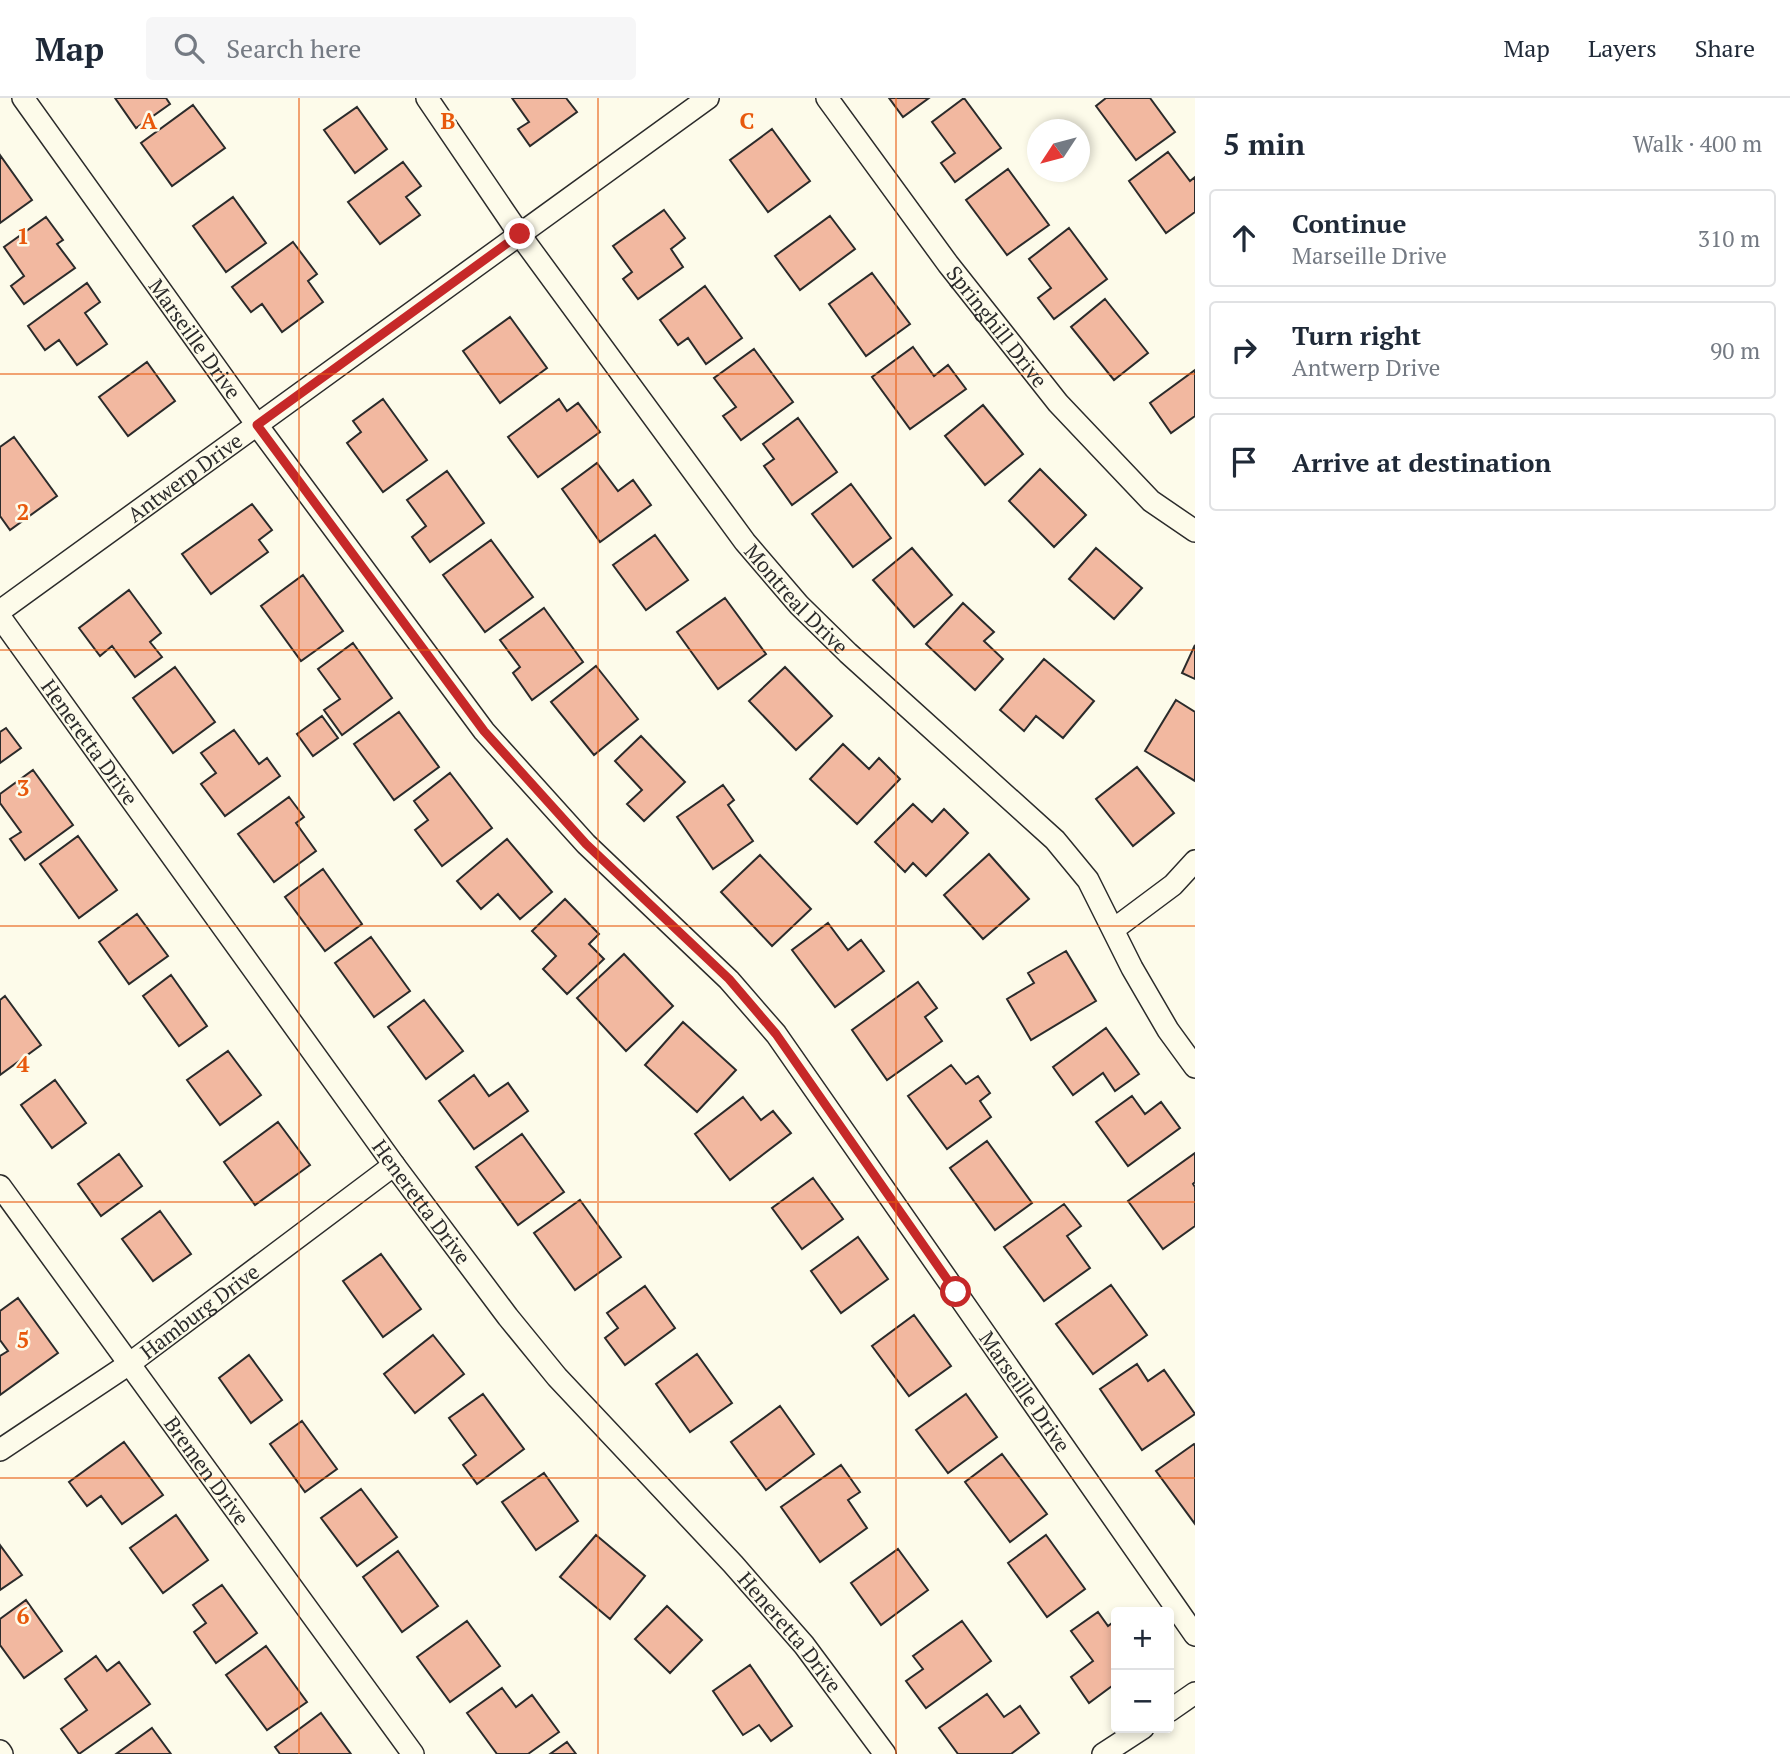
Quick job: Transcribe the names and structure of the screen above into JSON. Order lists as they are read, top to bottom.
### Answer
{
  "streets": {
    "street": [
      "Springhill Drive",
      "Marseille Drive",
      "Antwerp Drive",
      "Montreal Drive",
      "Heneretta Drive",
      "Hamburg Drive",
      "Bremen Drive"
    ]
  },
  "crossings": [
    ["Marseille Drive", "Antwerp Drive"],
    ["Antwerp Drive", "Montreal Drive"],
    ["Heneretta Drive", "Hamburg Drive"],
    ["Hamburg Drive", "Bremen Drive"]
  ],
  "north": "bottom left",
  "page": {
    "header": "Map",
    "search": "Search here",
    "nav": ["Map", "Layers", "Share"],
    "heading": ["5 min", "Walk · 400 m"],
    "list": [
      ["Continue", "Marseille Drive", "310 m"],
      ["Turn right", "Antwerp Drive", "90 m"],
      "Arrive at destination"
    ],
    "map_buttons": ["+", "−"]
  },
  "grid": {
    "columns": ["A", "B", "C"],
    "rows": [
      "1",
      "2",
      "3",
      "4",
      "5",
      "6"
    ]
  }
}
